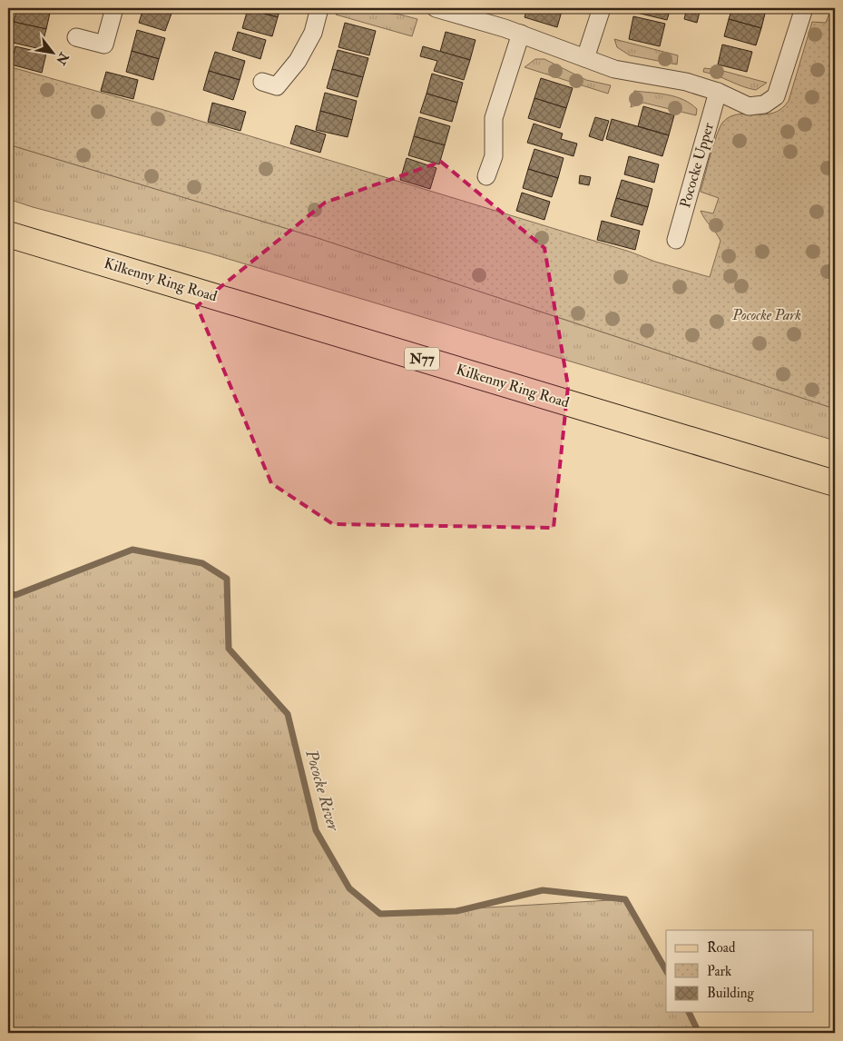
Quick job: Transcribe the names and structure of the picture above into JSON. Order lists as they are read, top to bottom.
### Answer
{
  "streets": {
    "main road": ["Kilkenny Ring Road", "N77"],
    "street": ["Pococke Upper"]
  },
  "water": ["Pococke River"],
  "parks": ["Pococke Park"],
  "legend": ["Road", "Park", "Building"],
  "north": "bottom right"
}
